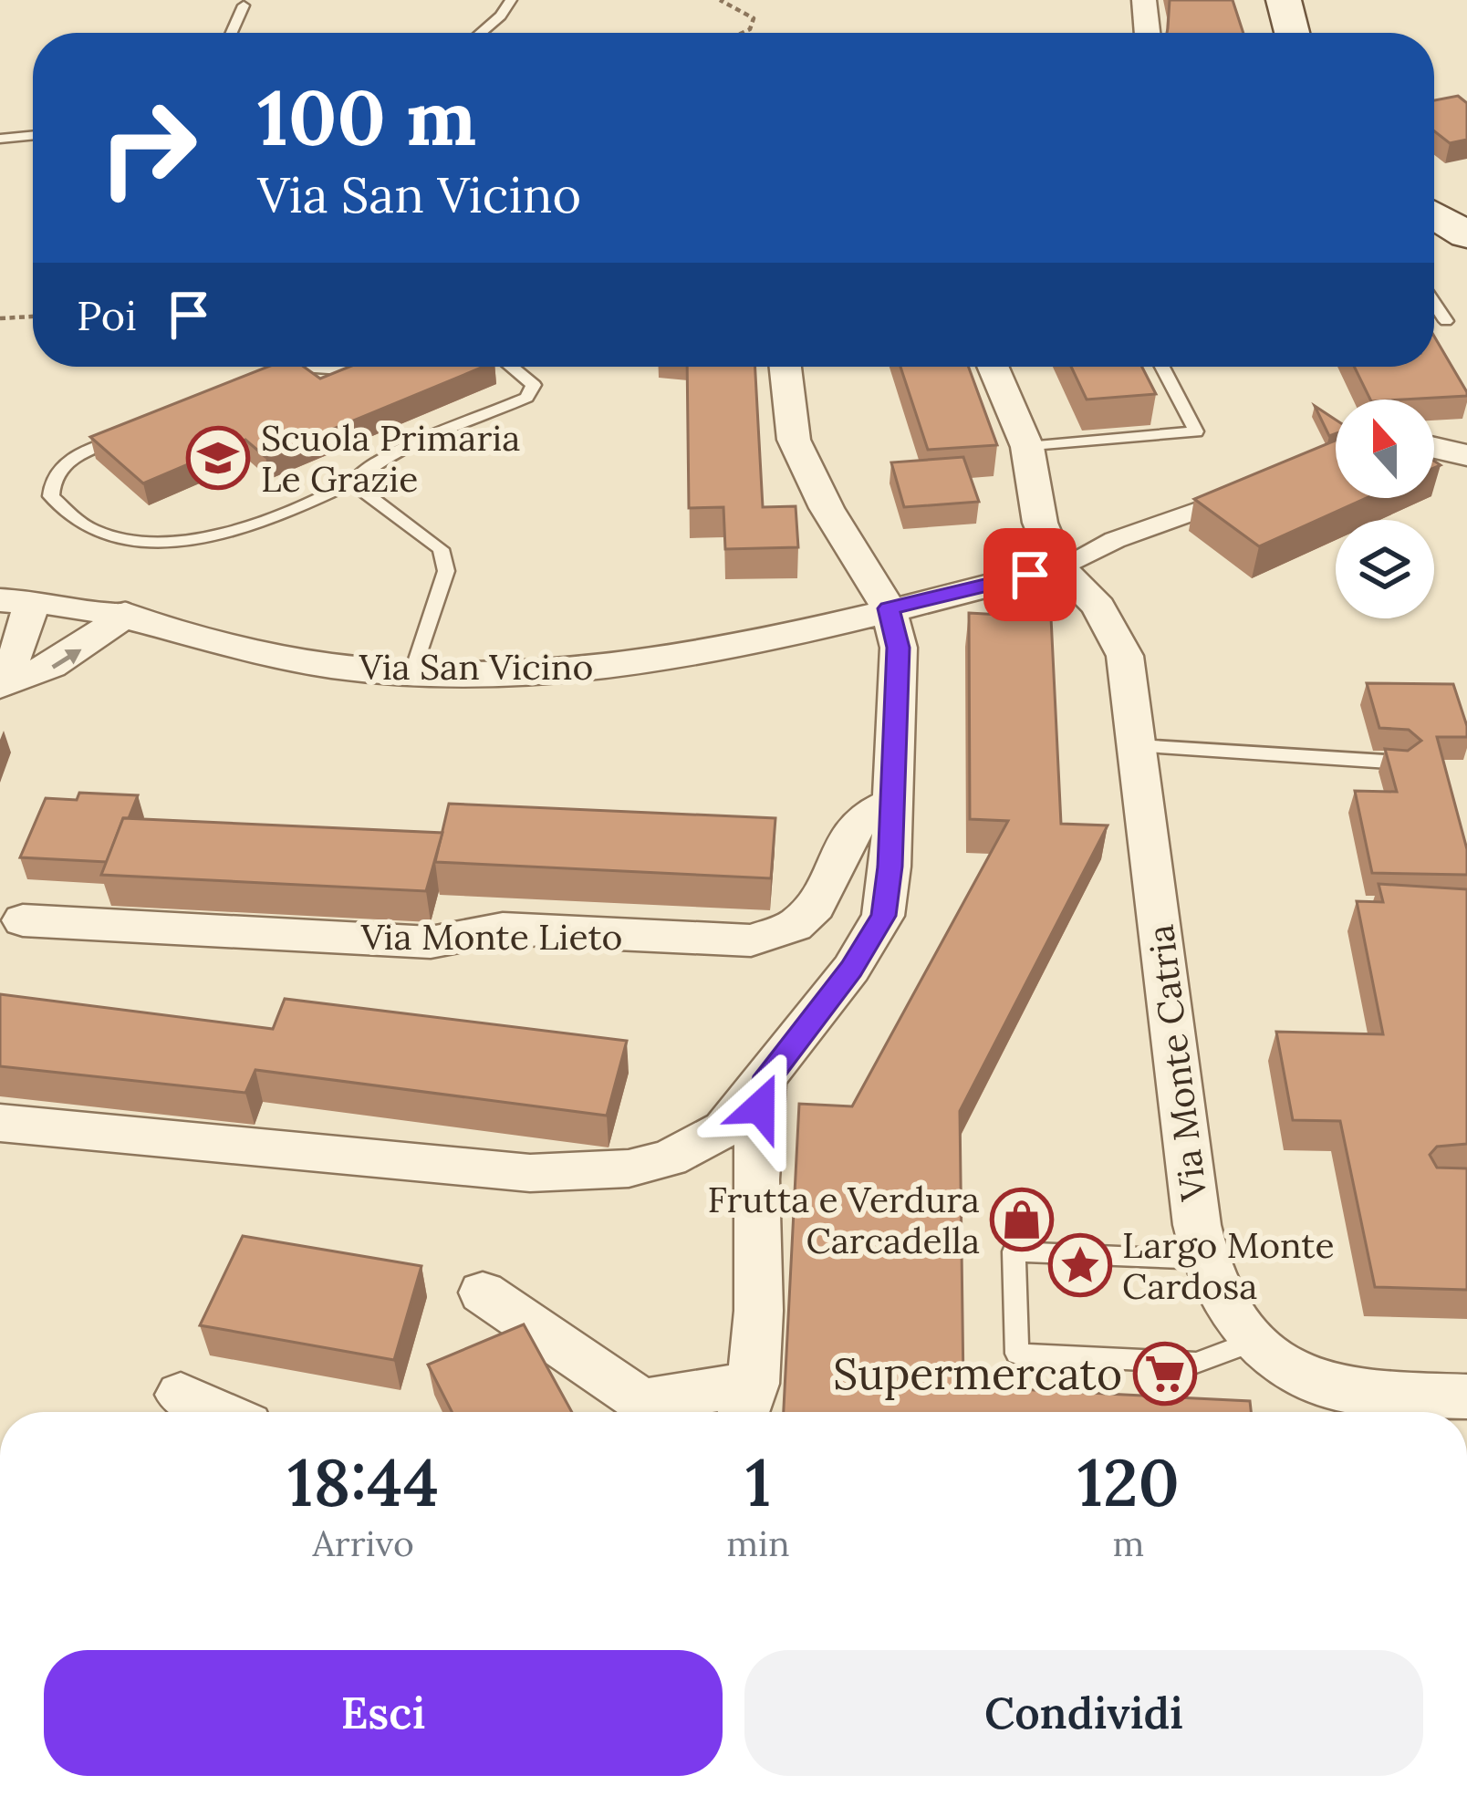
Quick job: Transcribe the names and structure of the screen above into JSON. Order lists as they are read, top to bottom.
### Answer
{
  "streets": {
    "street": ["Via San Vicino", "Via Monte Lieto", "Via Monte Catria"]
  },
  "crossings": [
    ["Via San Vicino", "Via Monte Catria"]
  ],
  "places": {
    "school or university": ["Scuola Primaria Le Grazie"],
    "shop": ["Frutta e Verdura Carcadella"],
    "place": ["Largo Monte Cardosa"],
    "supermarket": ["Supermercato"]
  },
  "north": "top",
  "page": {
    "turn": ["100 m", "Via San Vicino"],
    "then": "Poi",
    "eta": [
      "18:44",
      "Arrivo",
      "1",
      "min",
      "120",
      "m"
    ],
    "buttons": ["Esci", "Condividi"]
  }
}
